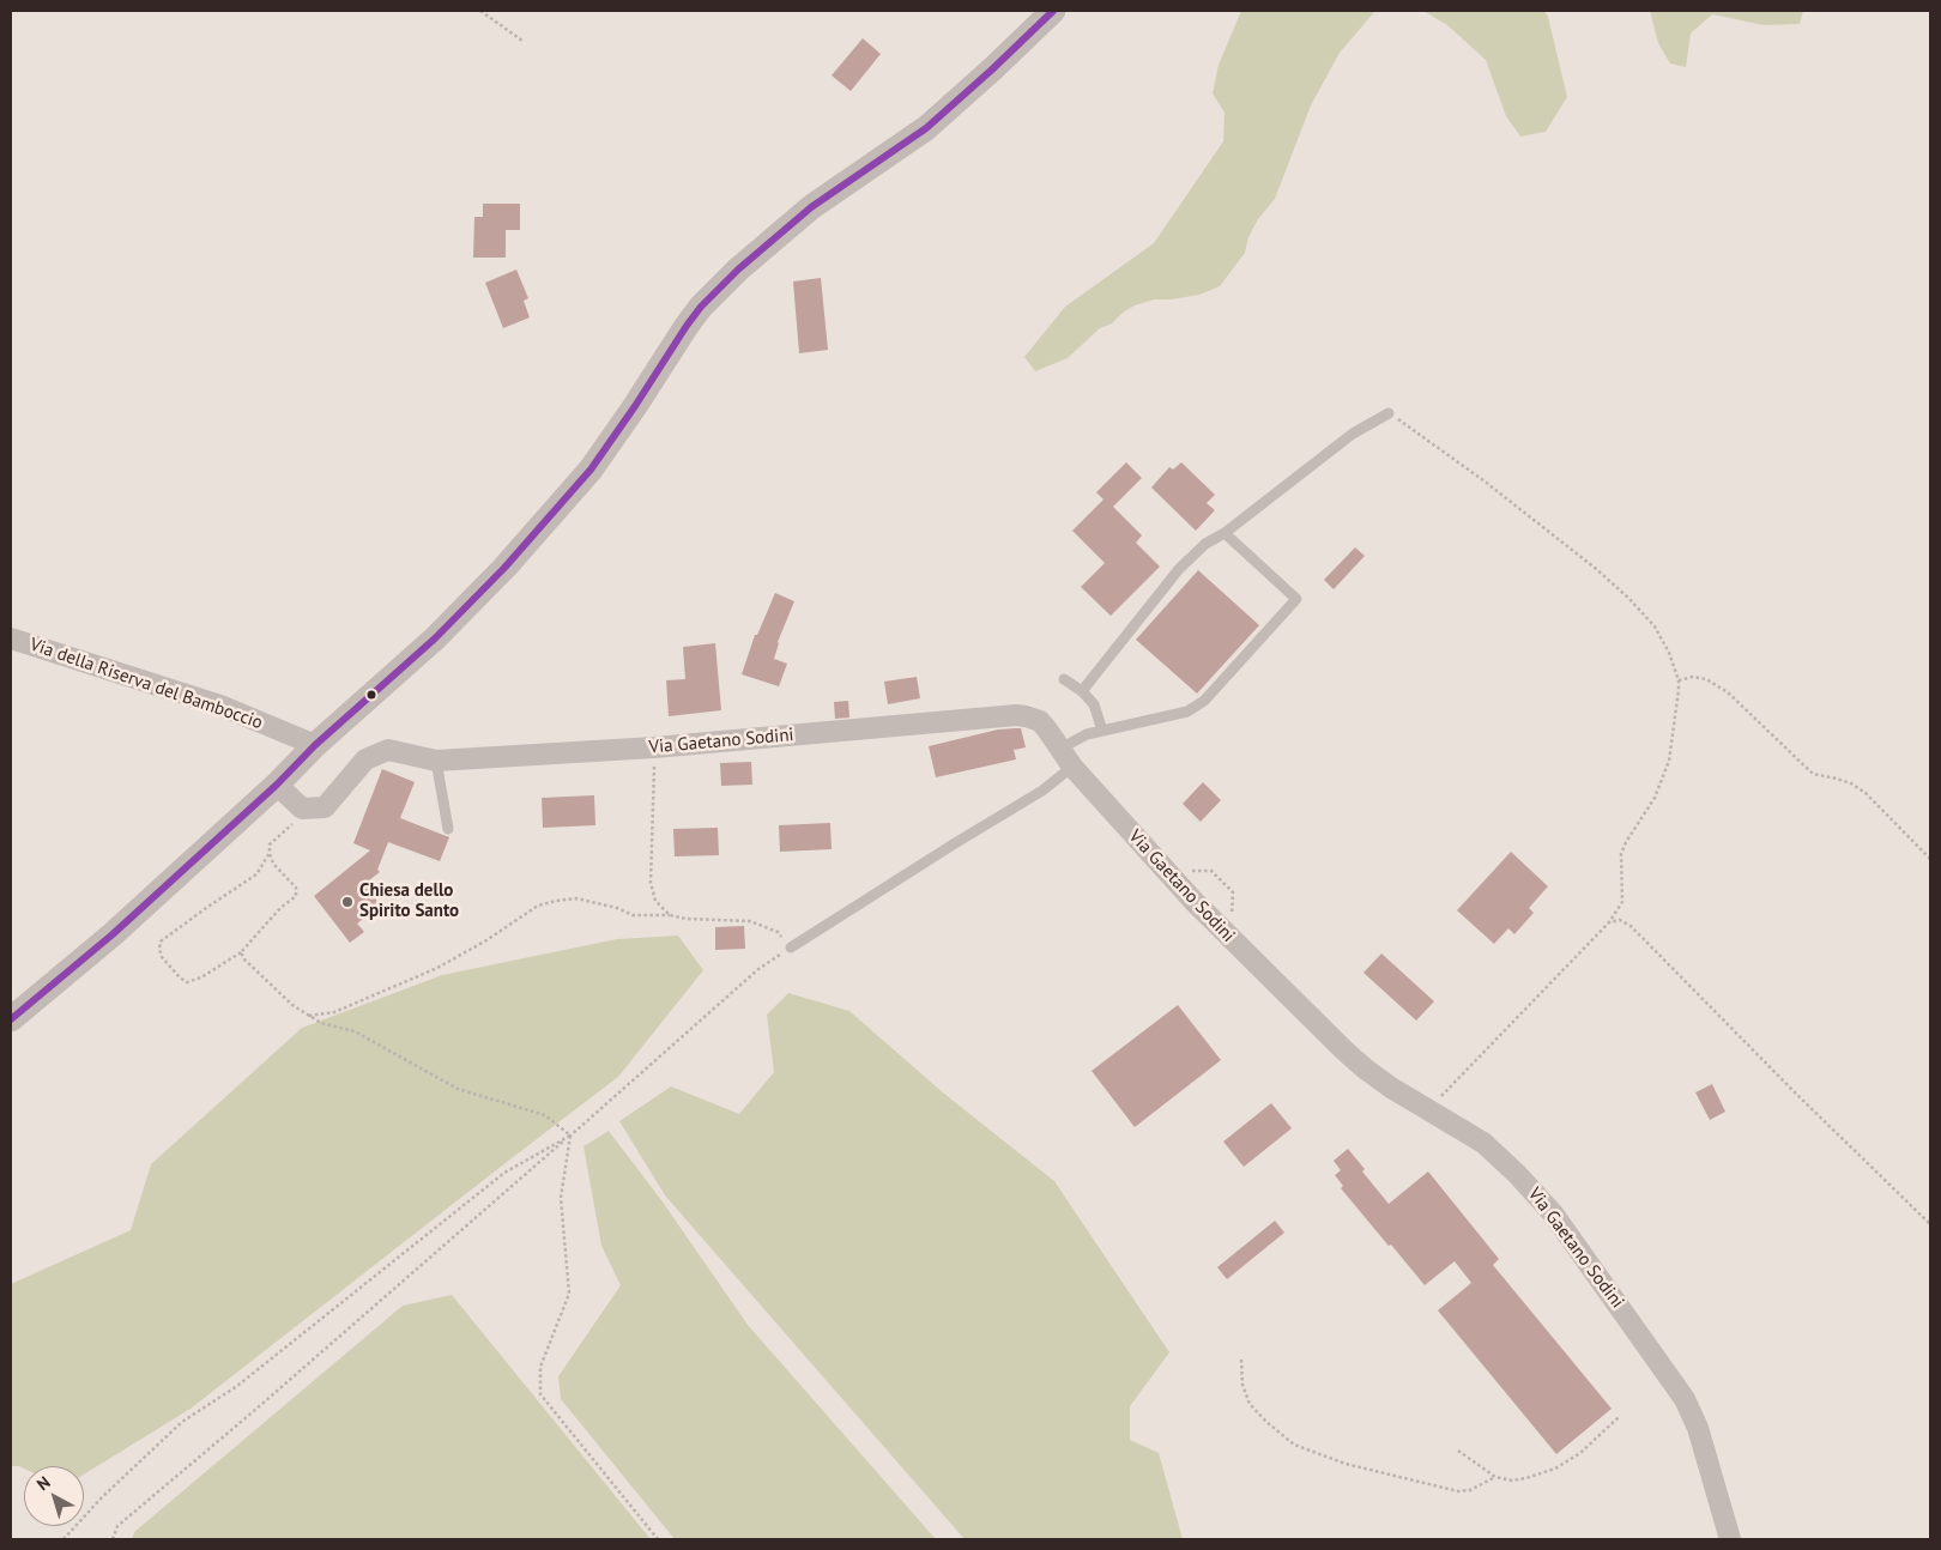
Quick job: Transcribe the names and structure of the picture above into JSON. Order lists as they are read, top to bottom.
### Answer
{
  "streets": {
    "street": ["Via della Riserva del Bamboccio", "Via Gaetano Sodini"]
  },
  "places": ["Chiesa dello Spirito Santo"],
  "north": "top left"
}
